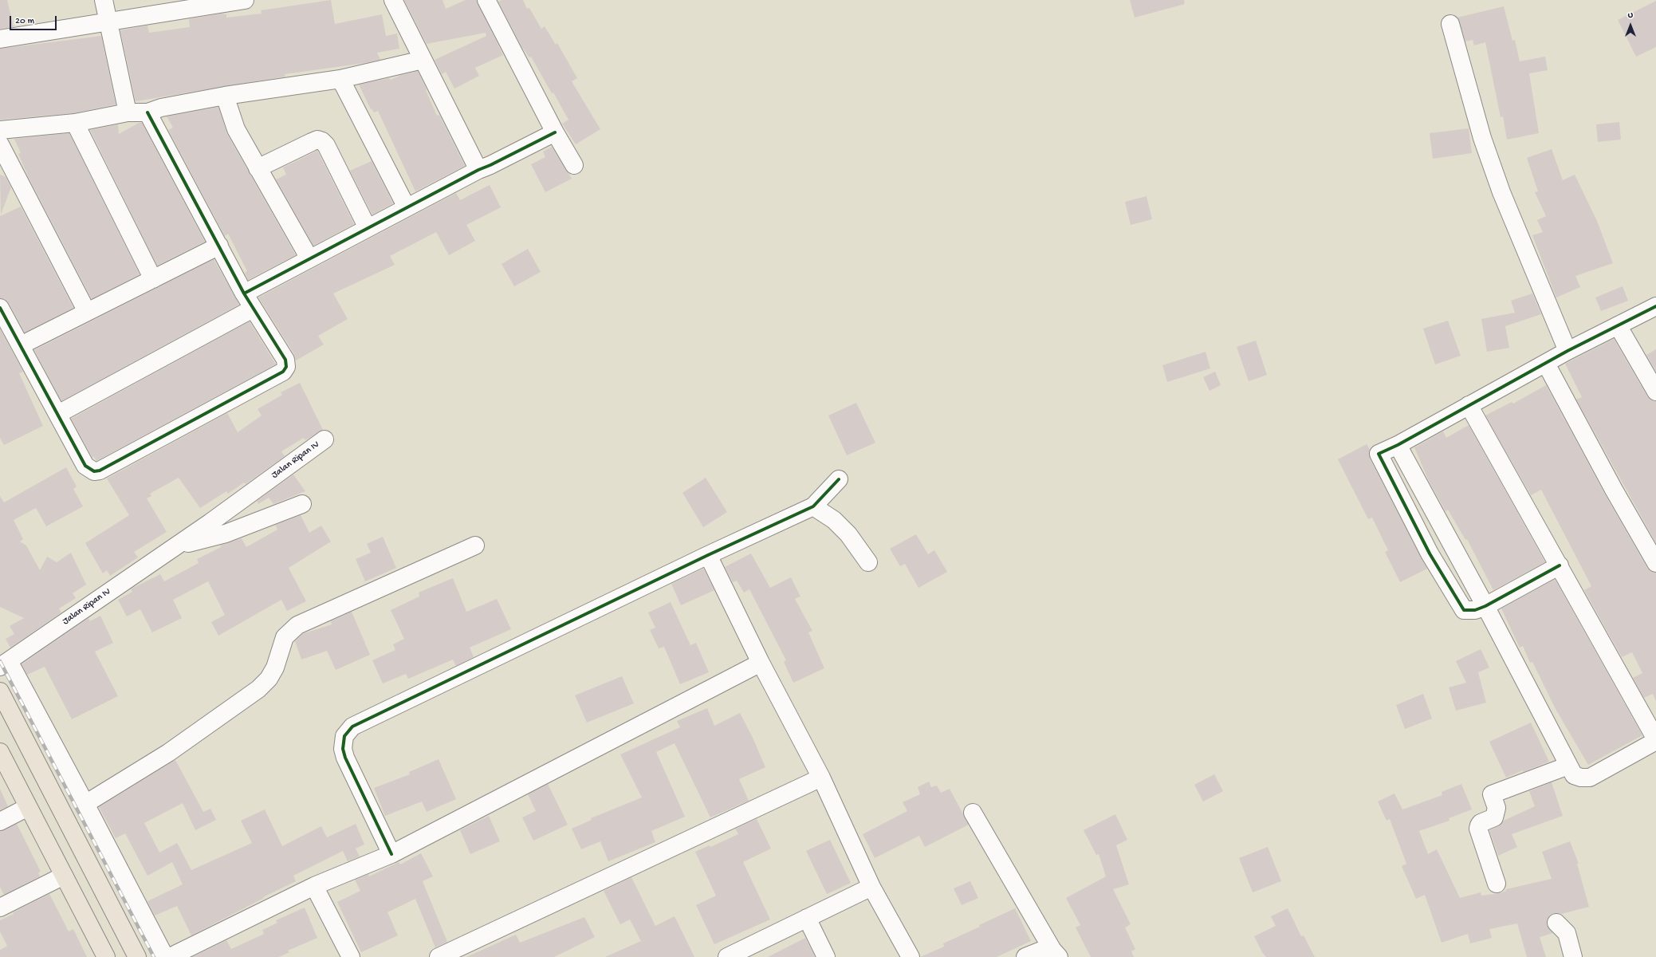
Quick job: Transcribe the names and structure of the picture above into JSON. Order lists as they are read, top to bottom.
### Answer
{
  "streets": {
    "street": ["Jalan Ripan IV"]
  },
  "scale_bar": "20 m",
  "north": "top"
}
